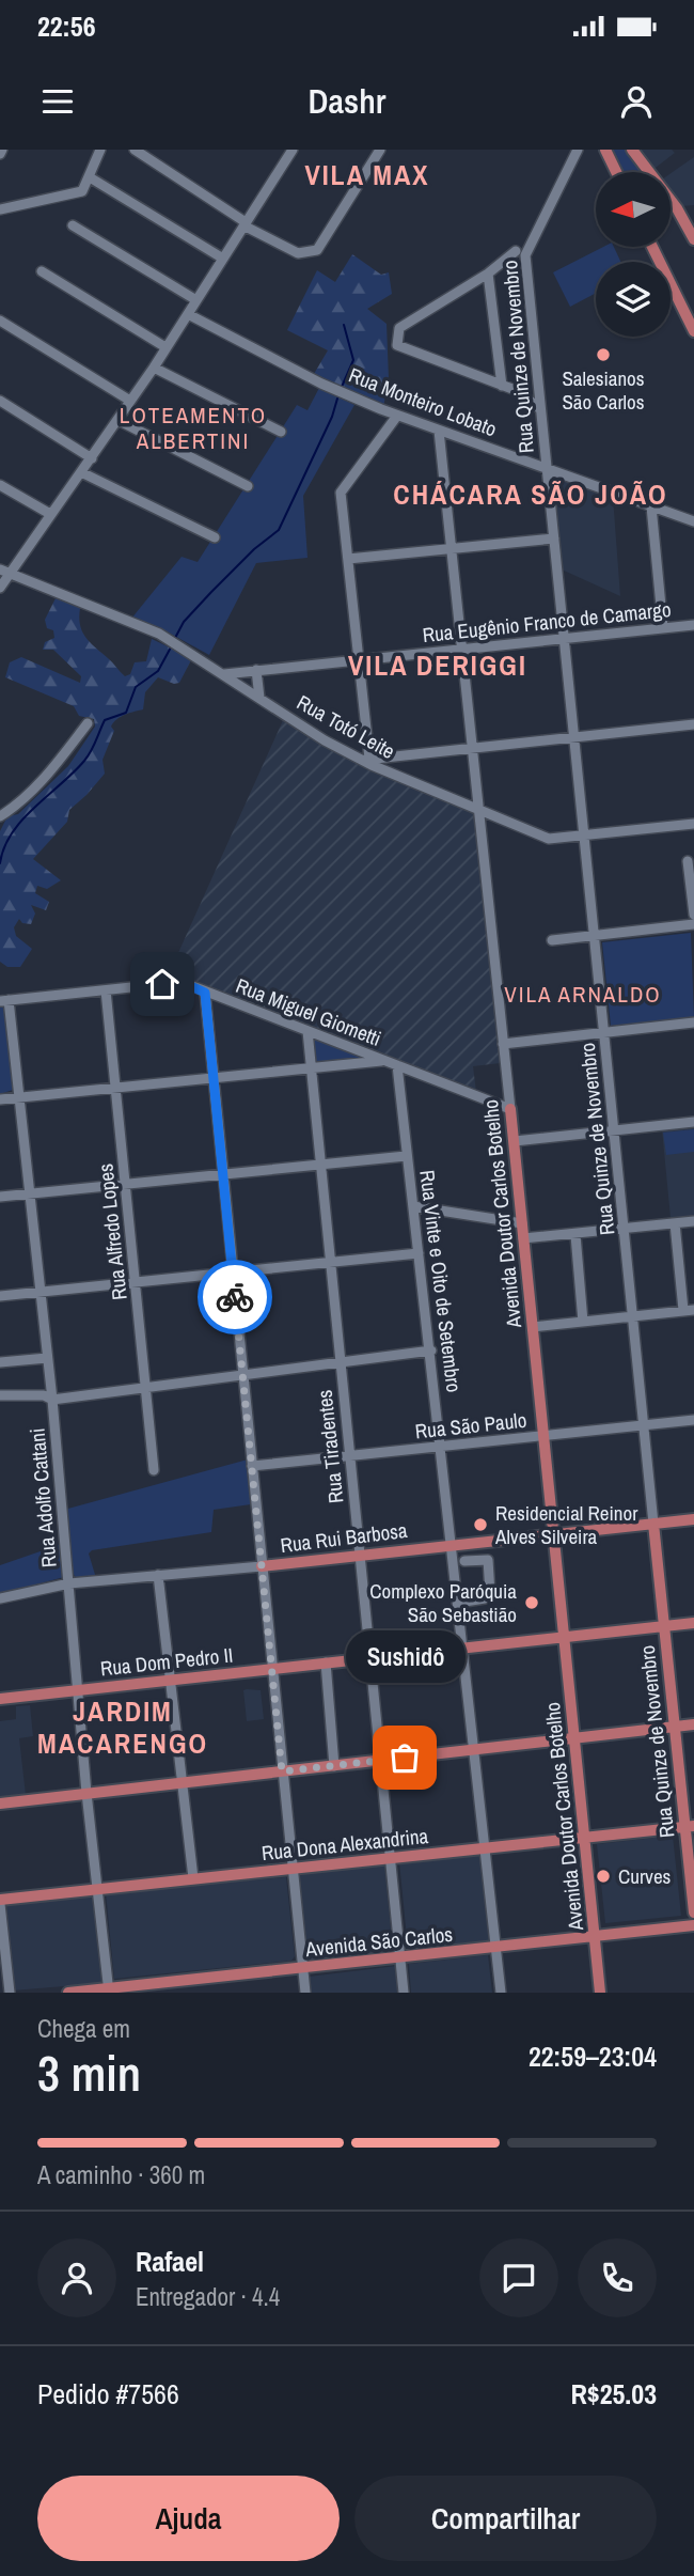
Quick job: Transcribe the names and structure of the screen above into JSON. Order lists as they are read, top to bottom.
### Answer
{
  "streets": {
    "main road": [
      "Rua Quinze de Novembro",
      "Avenida Doutor Carlos Botelho",
      "Rua Rui Barbosa",
      "Rua Dom Pedro II",
      "Rua Dona Alexandrina",
      "Avenida São Carlos"
    ],
    "street": [
      "Rua Monteiro Lobato",
      "Rua Eugênio Franco de Camargo",
      "Rua Totó Leite",
      "Rua Miguel Giometti",
      "Rua Alfredo Lopes",
      "Rua Vinte e Oito de Setembro",
      "Rua São Paulo",
      "Rua Tiradentes",
      "Rua Adolfo Cattani"
    ]
  },
  "crossings": [
    ["Rua Quinze de Novembro", "Rua Monteiro Lobato"],
    ["Rua Quinze de Novembro", "Rua Eugênio Franco de Camargo"],
    ["Rua Quinze de Novembro", "Rua Totó Leite"],
    ["Rua Quinze de Novembro", "Rua São Paulo"],
    ["Rua Quinze de Novembro", "Rua Rui Barbosa"],
    ["Rua Quinze de Novembro", "Rua Dom Pedro II"],
    ["Rua Quinze de Novembro", "Rua Dona Alexandrina"],
    ["Rua Monteiro Lobato", "Avenida Doutor Carlos Botelho"],
    ["Rua Eugênio Franco de Camargo", "Rua Totó Leite"],
    ["Rua Eugênio Franco de Camargo", "Avenida Doutor Carlos Botelho"],
    ["Rua Totó Leite", "Avenida Doutor Carlos Botelho"],
    ["Rua Miguel Giometti", "Avenida Doutor Carlos Botelho"],
    ["Rua Miguel Giometti", "Rua Alfredo Lopes"],
    ["Rua Miguel Giometti", "Rua Vinte e Oito de Setembro"],
    ["Rua Miguel Giometti", "Rua Tiradentes"],
    ["Rua Miguel Giometti", "Rua Adolfo Cattani"],
    ["Avenida Doutor Carlos Botelho", "Rua São Paulo"],
    ["Avenida Doutor Carlos Botelho", "Rua Rui Barbosa"],
    ["Avenida Doutor Carlos Botelho", "Rua Dom Pedro II"],
    ["Avenida Doutor Carlos Botelho", "Rua Dona Alexandrina"],
    ["Avenida Doutor Carlos Botelho", "Avenida São Carlos"],
    ["Rua Vinte e Oito de Setembro", "Rua São Paulo"],
    ["Rua Vinte e Oito de Setembro", "Rua Rui Barbosa"],
    ["Rua Vinte e Oito de Setembro", "Rua Dom Pedro II"],
    ["Rua Vinte e Oito de Setembro", "Rua Dona Alexandrina"],
    ["Rua Vinte e Oito de Setembro", "Avenida São Carlos"],
    ["Rua São Paulo", "Rua Tiradentes"],
    ["Rua Tiradentes", "Rua Rui Barbosa"],
    ["Rua Tiradentes", "Rua Dom Pedro II"],
    ["Rua Tiradentes", "Rua Dona Alexandrina"],
    ["Rua Tiradentes", "Avenida São Carlos"],
    ["Rua Adolfo Cattani", "Rua Rui Barbosa"],
    ["Rua Adolfo Cattani", "Rua Dom Pedro II"],
    ["Rua Adolfo Cattani", "Rua Dona Alexandrina"],
    ["Rua Adolfo Cattani", "Avenida São Carlos"]
  ],
  "districts": [
    "VILA MAX",
    "LOTEAMENTO ALBERTINI",
    "CHÁCARA SÃO JOÃO",
    "VILA DERIGGI",
    "VILA ARNALDO",
    "JARDIM MACARENGO"
  ],
  "places": [
    "Salesianos São Carlos",
    "Residencial Reinor Alves Silveira",
    "Complexo Paróquia São Sebastião",
    "Sushidô",
    "Curves"
  ],
  "north": "left",
  "page": {
    "status": "22:56",
    "header": "Dashr",
    "bubble": "Sushidô",
    "heading": ["3 min", "Chega em", "22:59–23:04"],
    "panel": [
      "Rafael",
      "Entregador · 4.4",
      "Pedido #7566",
      "R$25.03"
    ],
    "bar": "A caminho · 360 m",
    "buttons": ["Ajuda", "Compartilhar"]
  }
}
